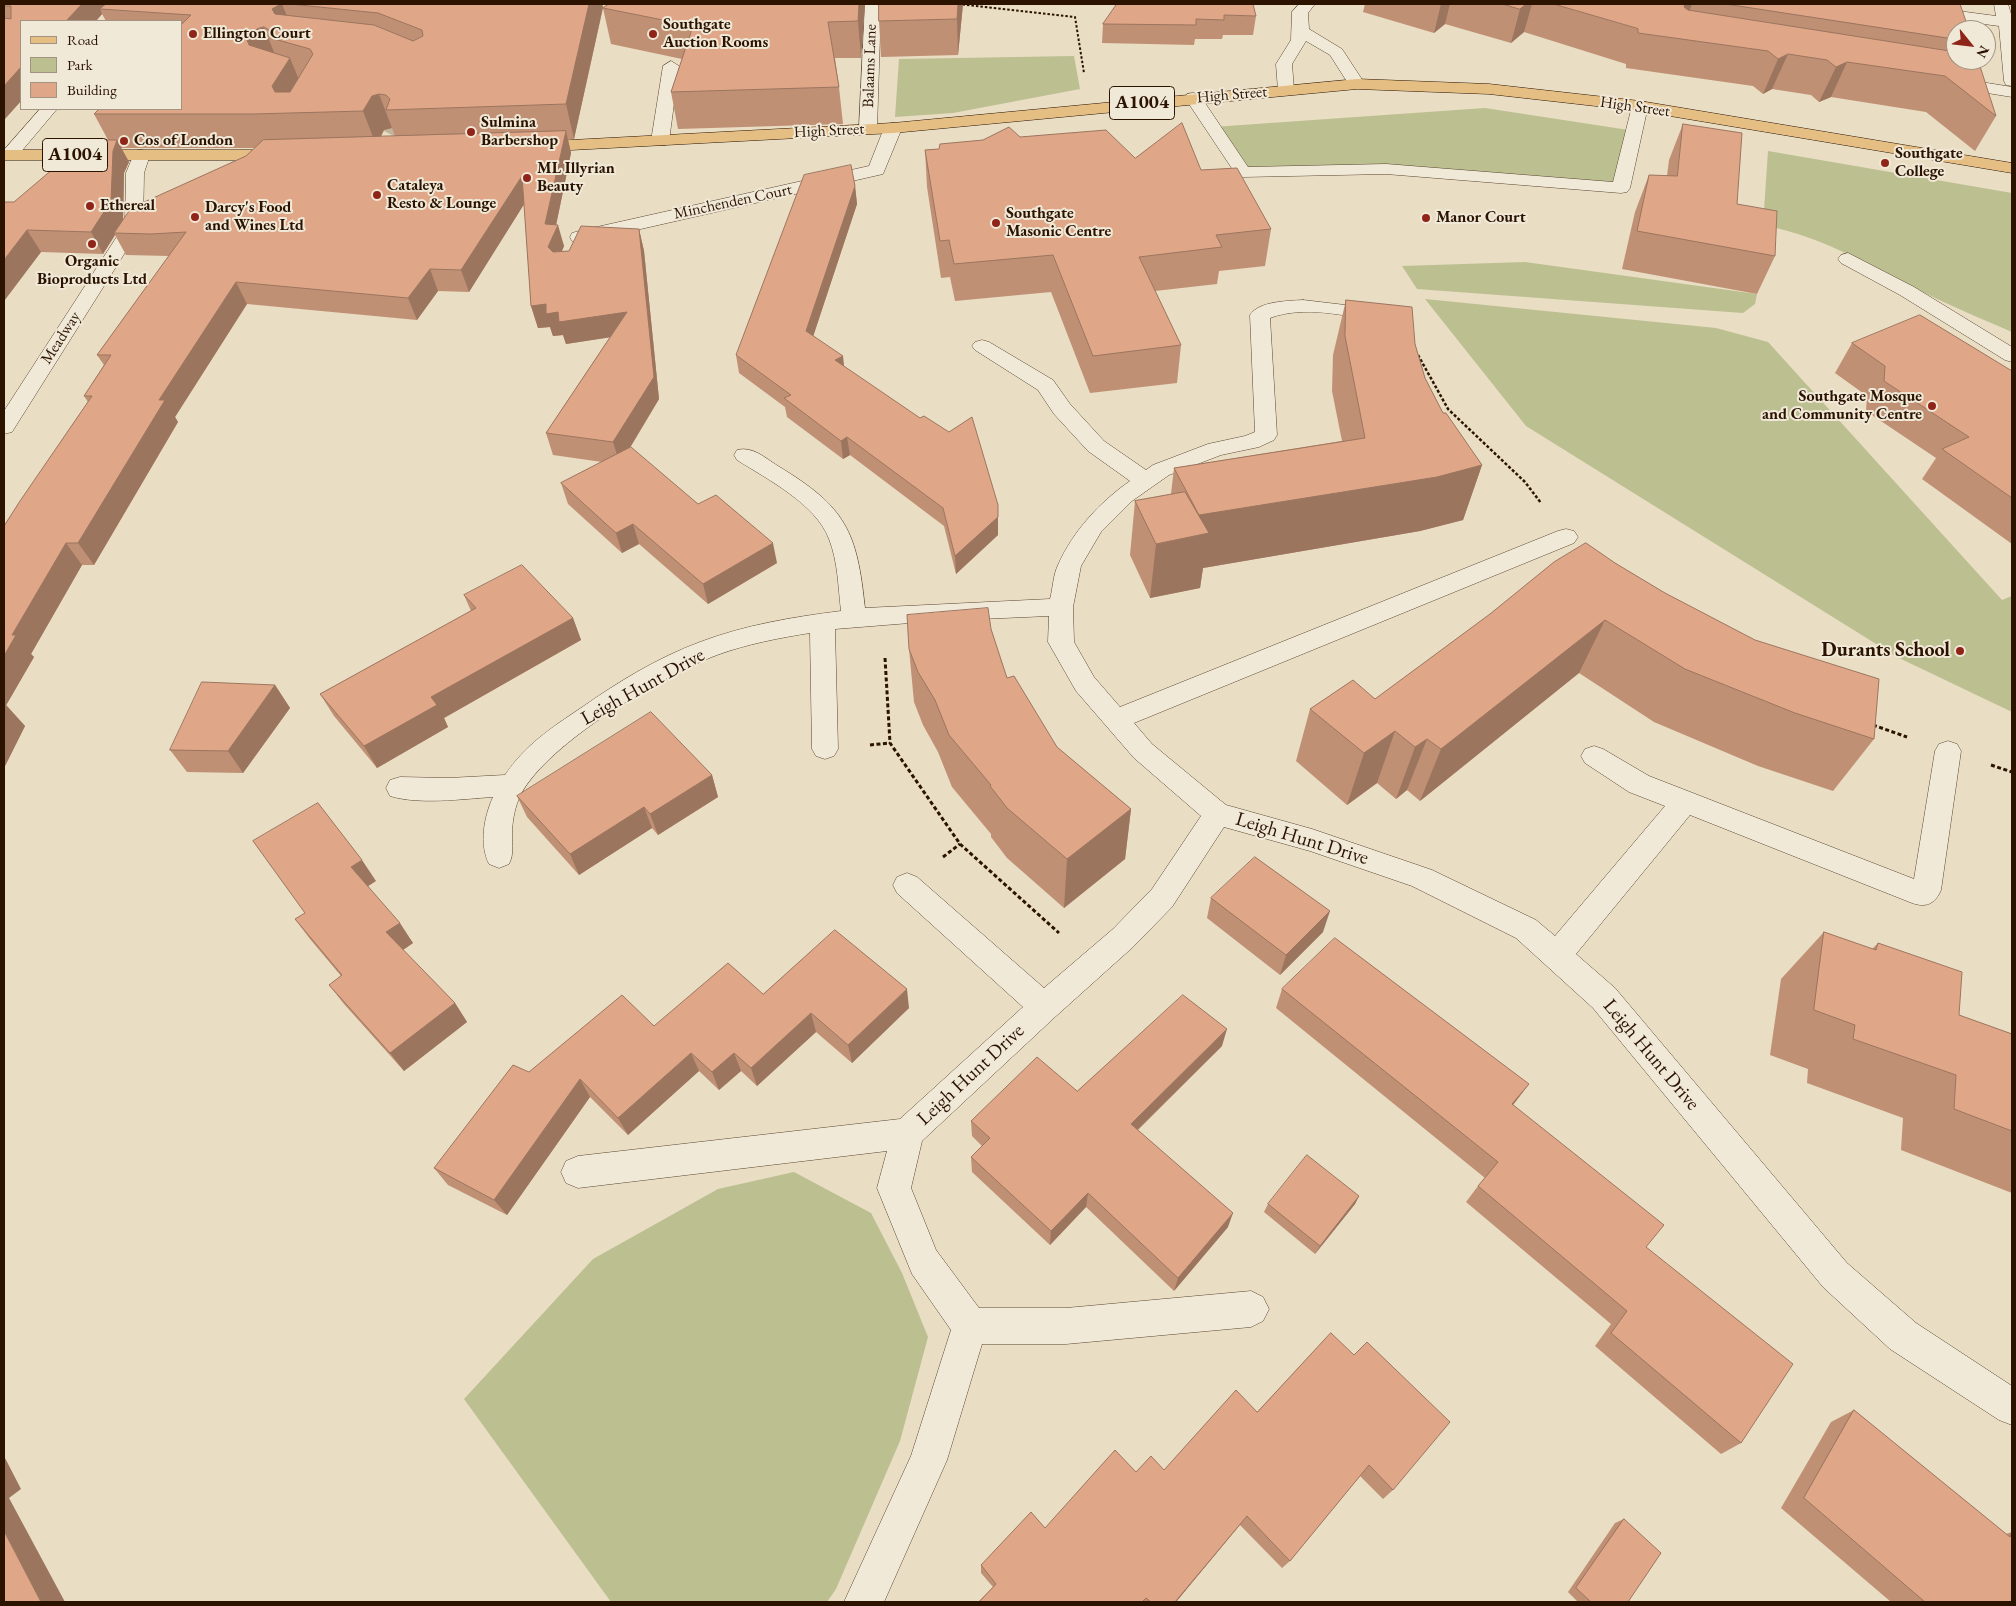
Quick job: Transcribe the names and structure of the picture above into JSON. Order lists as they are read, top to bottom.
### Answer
{
  "streets": {
    "main road": ["High Street", "A1004"],
    "street": [
      "Balaams Lane",
      "Minchenden Court",
      "Meadway",
      "Leigh Hunt Drive"
    ]
  },
  "crossings": [
    ["Balaams Lane", "High Street"],
    ["High Street", "Minchenden Court"],
    ["A1004", "Meadway"]
  ],
  "places": [
    "Ellington Court",
    "Southgate Auction Rooms",
    "Sulmina Barbershop",
    "Cos of London",
    "Southgate College",
    "ML Illyrian Beauty",
    "Cataleya Resto & Lounge",
    "Ethereal",
    "Darcy's Food and Wines Ltd",
    "Manor Court",
    "Southgate Masonic Centre",
    "Organic Bioproducts Ltd",
    "Southgate Mosque and Community Centre",
    "Durants School"
  ],
  "legend": ["Road", "Park", "Building"],
  "north": "bottom right"
}
